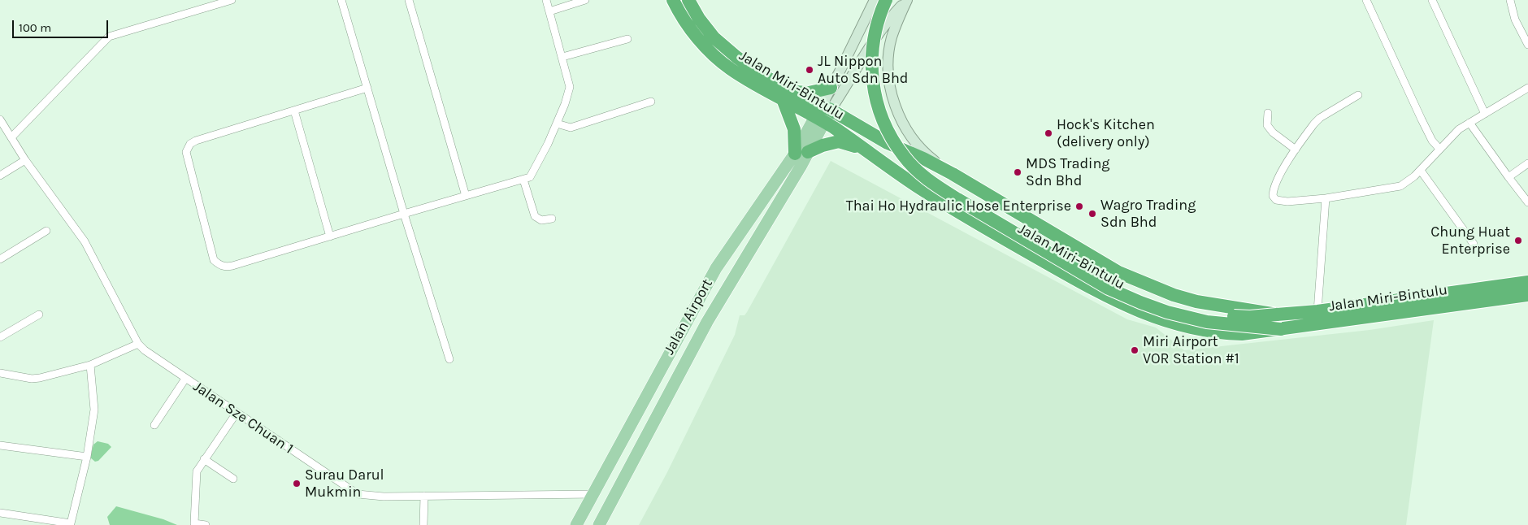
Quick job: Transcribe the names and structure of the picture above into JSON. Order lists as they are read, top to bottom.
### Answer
{
  "streets": {
    "highway": ["Jalan Miri-Bintulu"],
    "main road": ["Jalan Airport"],
    "street": ["Jalan Sze Chuan 1"]
  },
  "crossings": [
    ["Jalan Miri-Bintulu", "Jalan Airport"],
    ["Jalan Airport", "Jalan Sze Chuan 1"]
  ],
  "places": [
    "JL Nippon Auto Sdn Bhd",
    "Hock's Kitchen (delivery only)",
    "MDS Trading Sdn Bhd",
    "Thai Ho Hydraulic Hose Enterprise",
    "Wagro Trading Sdn Bhd",
    "Chung Huat Enterprise",
    "Miri Airport VOR Station #1",
    "Surau Darul Mukmin"
  ],
  "scale_bar": "100 m"
}
